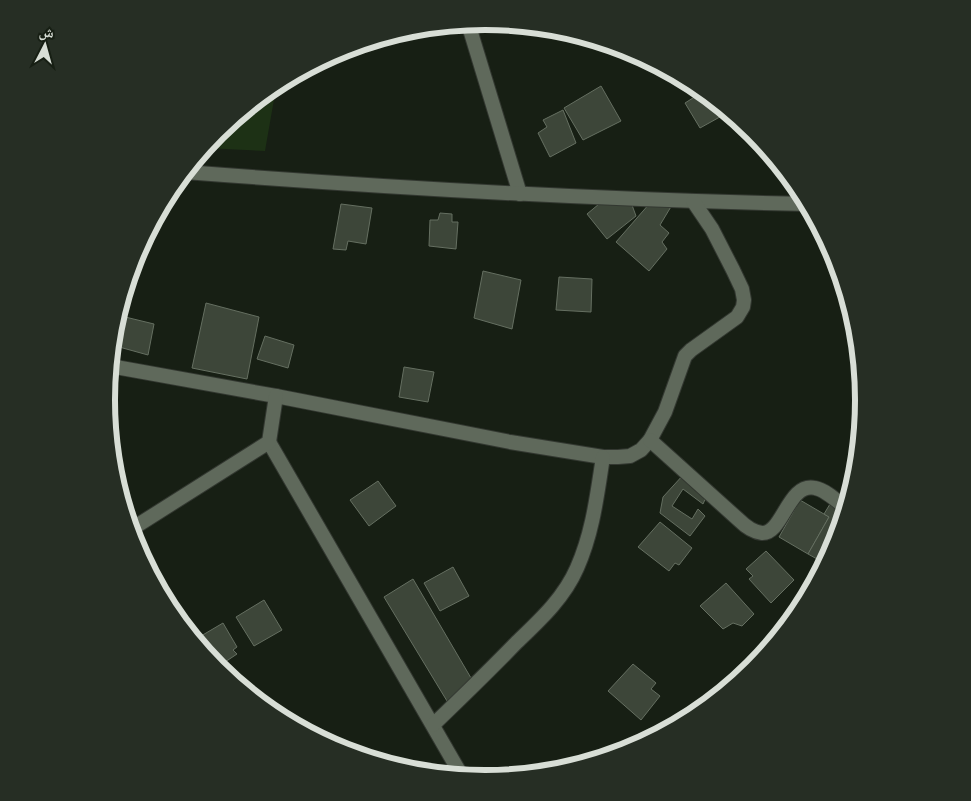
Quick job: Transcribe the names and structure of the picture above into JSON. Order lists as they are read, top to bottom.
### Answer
{
  "north": "top"
}
